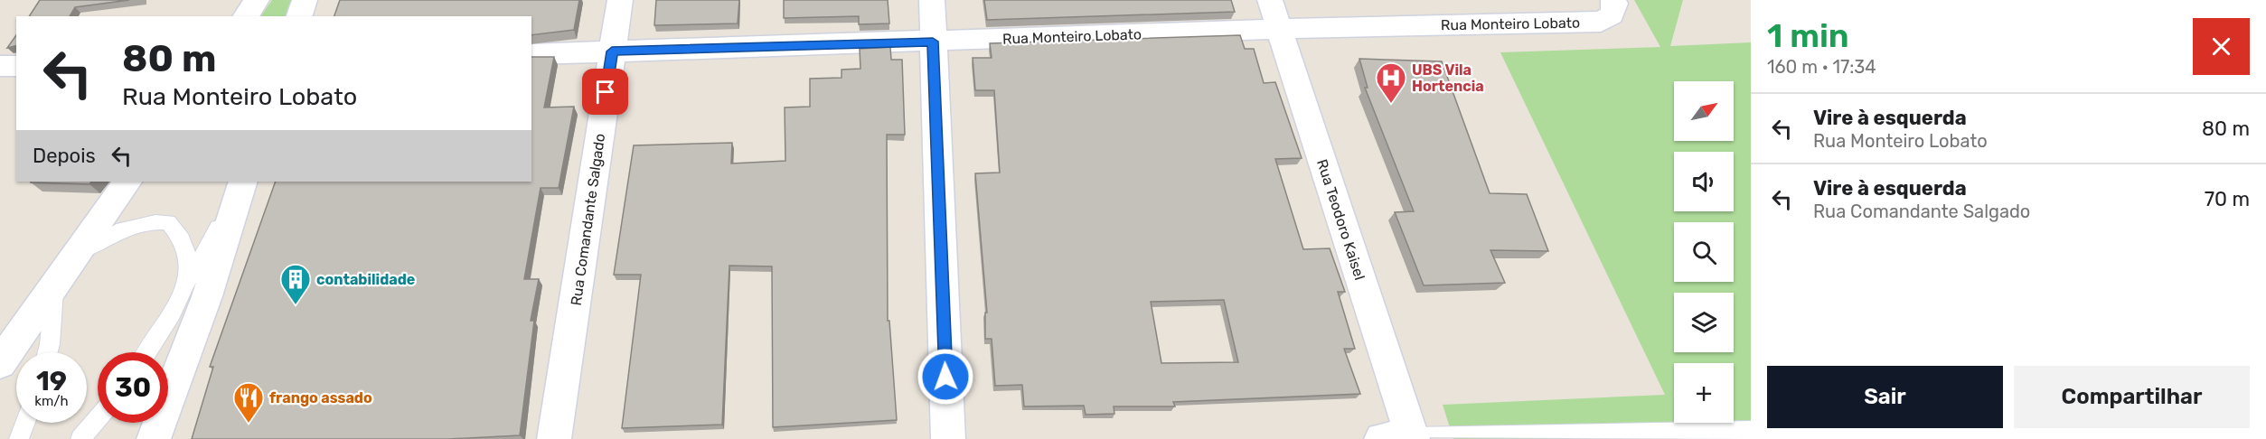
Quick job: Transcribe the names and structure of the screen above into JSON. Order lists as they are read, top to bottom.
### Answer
{
  "streets": {
    "street": ["Rua Monteiro Lobato", "Rua Comandante Salgado", "Rua Teodoro Kaisel"]
  },
  "crossings": [
    ["Rua Monteiro Lobato", "Rua Comandante Salgado"],
    ["Rua Monteiro Lobato", "Rua Teodoro Kaisel"]
  ],
  "places": {
    "hospital": ["UBS Vila Hortencia"],
    "building": ["contabilidade"],
    "restaurant": ["frango assado"]
  },
  "north": "top right",
  "page": {
    "heading": ["1 min", "160 m · 17:34"],
    "turn": ["80 m", "Rua Monteiro Lobato"],
    "map_buttons": "+",
    "list": [
      {
        "name": "Vire à esquerda",
        "note": "Rua Monteiro Lobato",
        "value": "80 m"
      },
      {
        "name": "Vire à esquerda",
        "note": "Rua Comandante Salgado",
        "value": "70 m"
      }
    ],
    "then": "Depois",
    "speed": "19 km/h",
    "limit": "30",
    "buttons": ["Sair", "Compartilhar"]
  }
}
